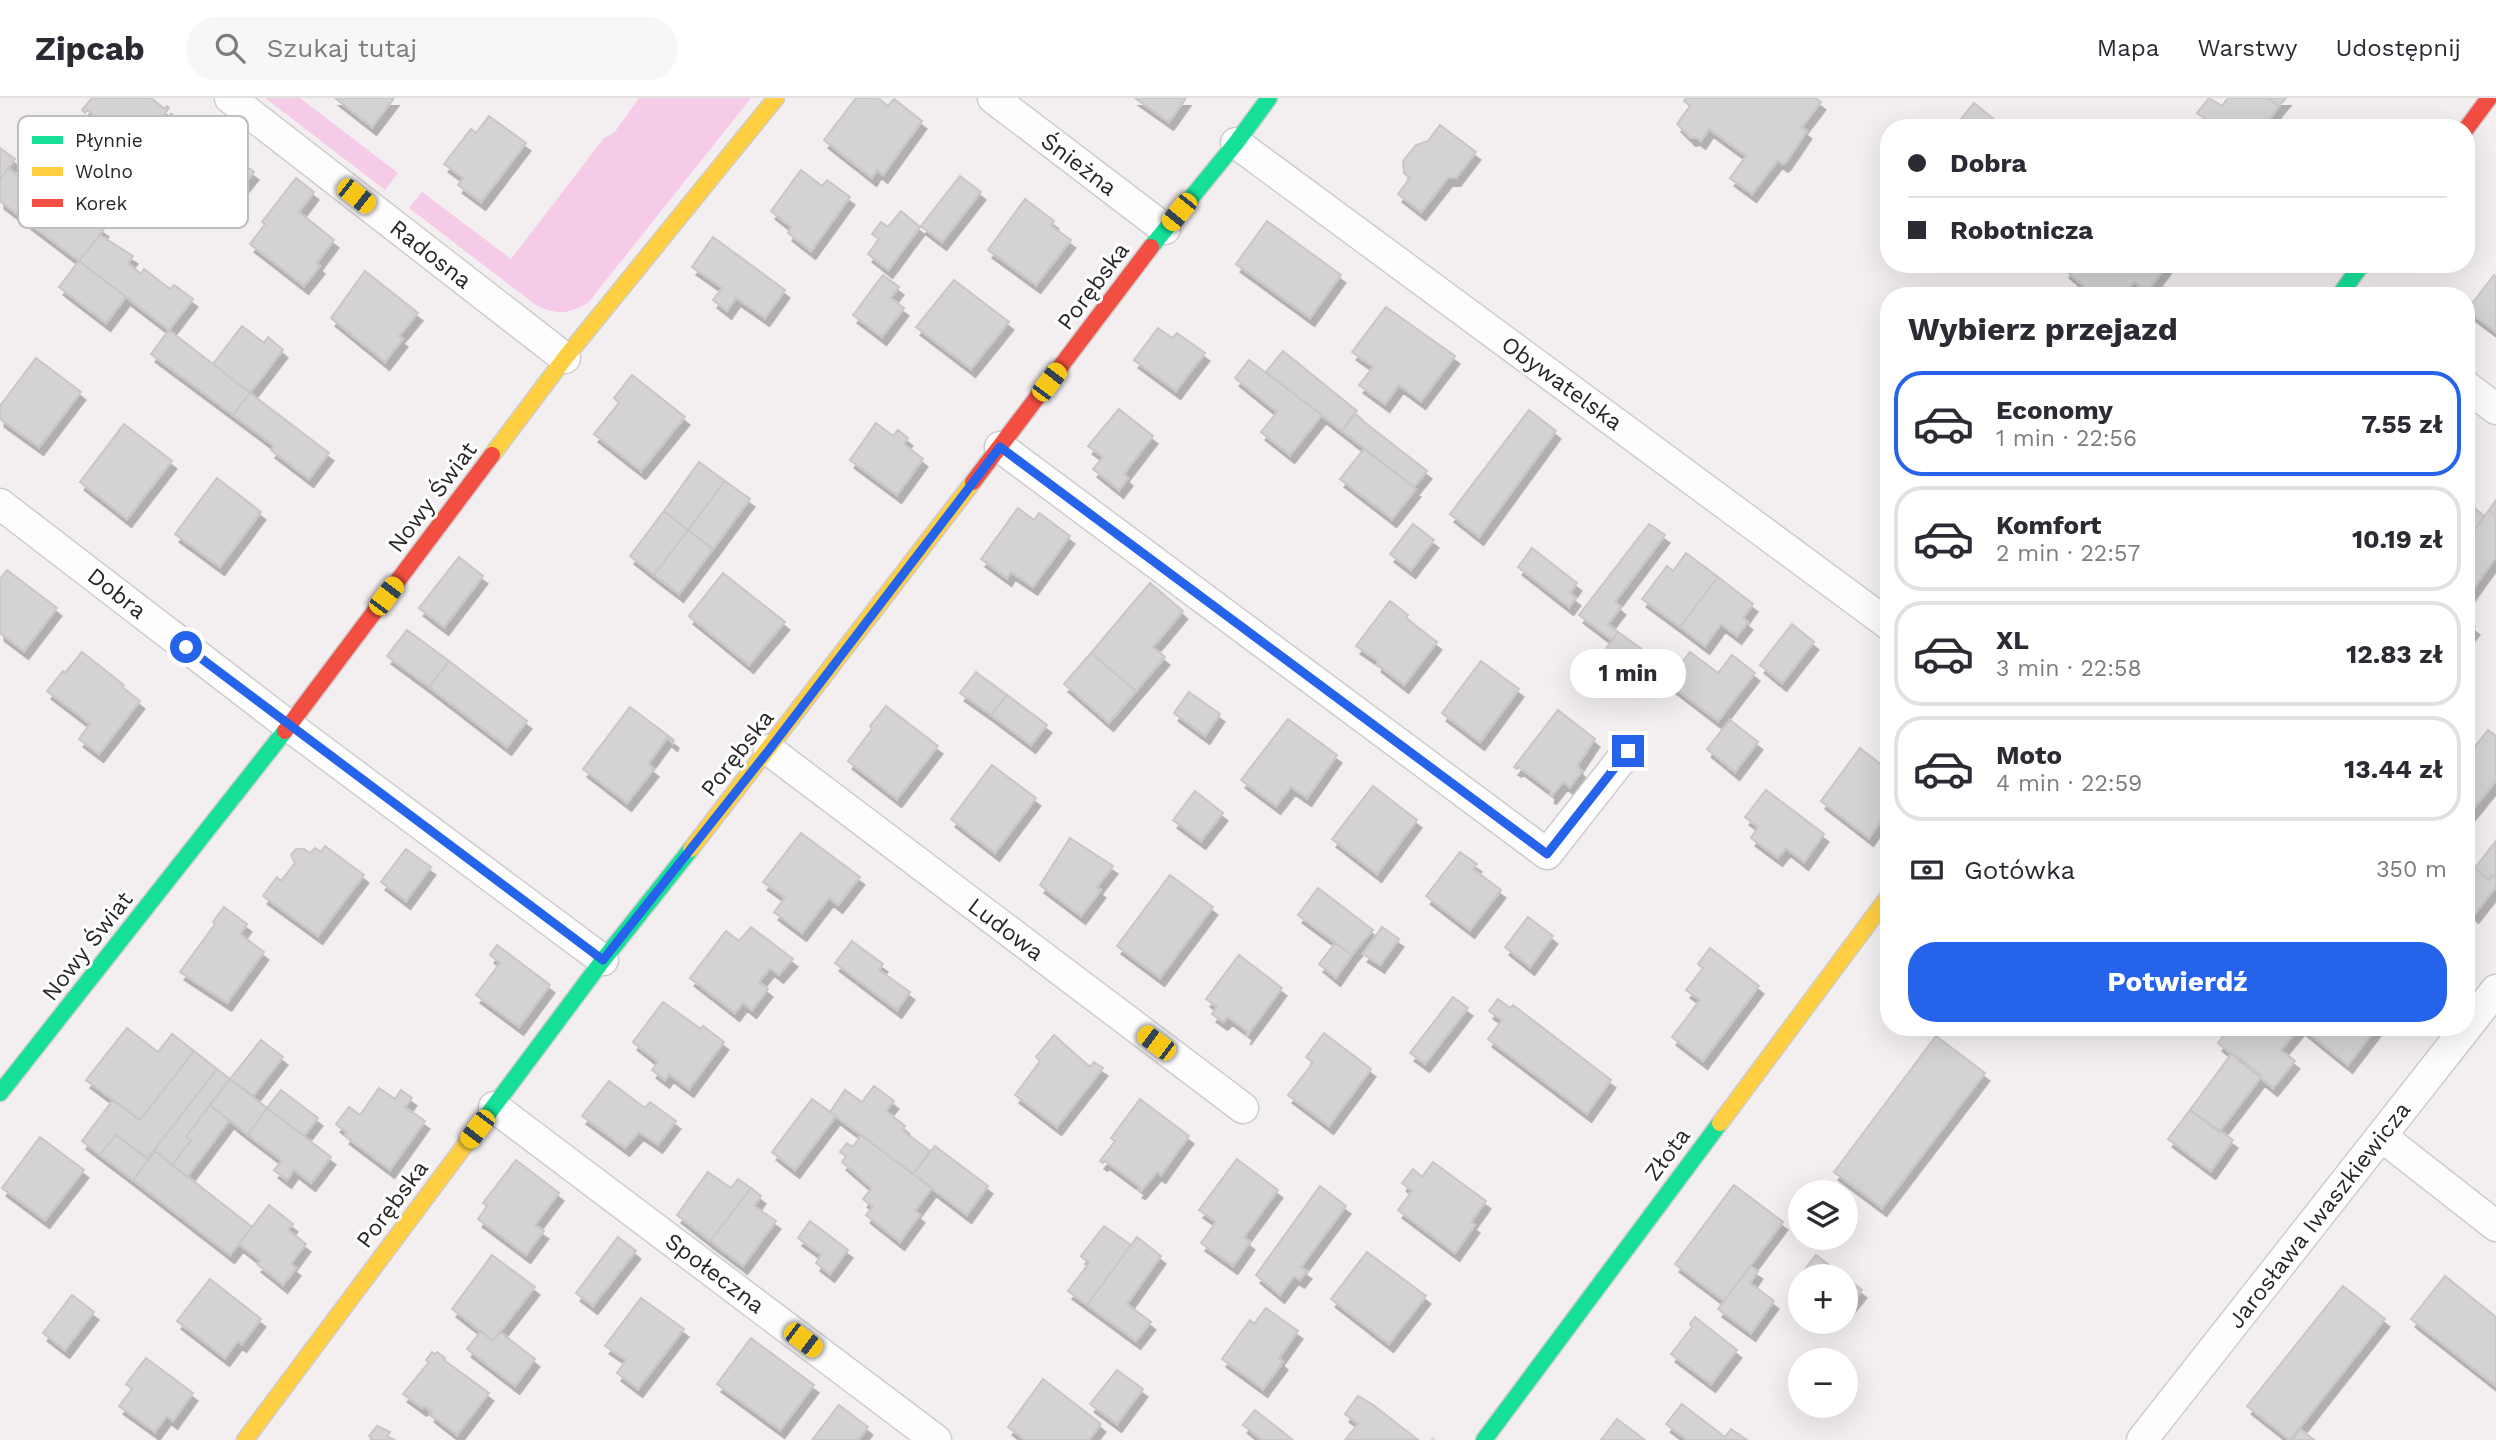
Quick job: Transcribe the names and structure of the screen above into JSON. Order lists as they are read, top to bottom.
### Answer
{
  "streets": {
    "street": [
      "Śnieżna",
      "Radosna",
      "Porębska",
      "Obywatelska",
      "Nowy Świat",
      "Dobra",
      "Ludowa",
      "Złota",
      "Jarosława Iwaszkiewicza",
      "Społeczna"
    ]
  },
  "crossings": [
    ["Śnieżna", "Porębska"],
    ["Radosna", "Nowy Świat"],
    ["Porębska", "Obywatelska"],
    ["Porębska", "Dobra"],
    ["Porębska", "Ludowa"],
    ["Porębska", "Społeczna"],
    ["Nowy Świat", "Dobra"]
  ],
  "legend": ["Płynnie", "Wolno", "Korek"],
  "page": {
    "header": "Zipcab",
    "search": "Szukaj tutaj",
    "nav": ["Mapa", "Warstwy", "Udostępnij"],
    "banner": ["Dobra", "Robotnicza"],
    "heading": "Wybierz przejazd",
    "list": [
      {
        "name": "Economy",
        "note": "1 min · 22:56",
        "value": "7.55 zł"
      },
      {
        "name": "Komfort",
        "note": "2 min · 22:57",
        "value": "10.19 zł"
      },
      {
        "name": "XL",
        "note": "3 min · 22:58",
        "value": "12.83 zł"
      },
      {
        "name": "Moto",
        "note": "4 min · 22:59",
        "value": "13.44 zł"
      }
    ],
    "bubble": "1 min",
    "pay": ["Gotówka", "350 m"],
    "buttons": "Potwierdź",
    "map_buttons": ["+", "−"]
  }
}
